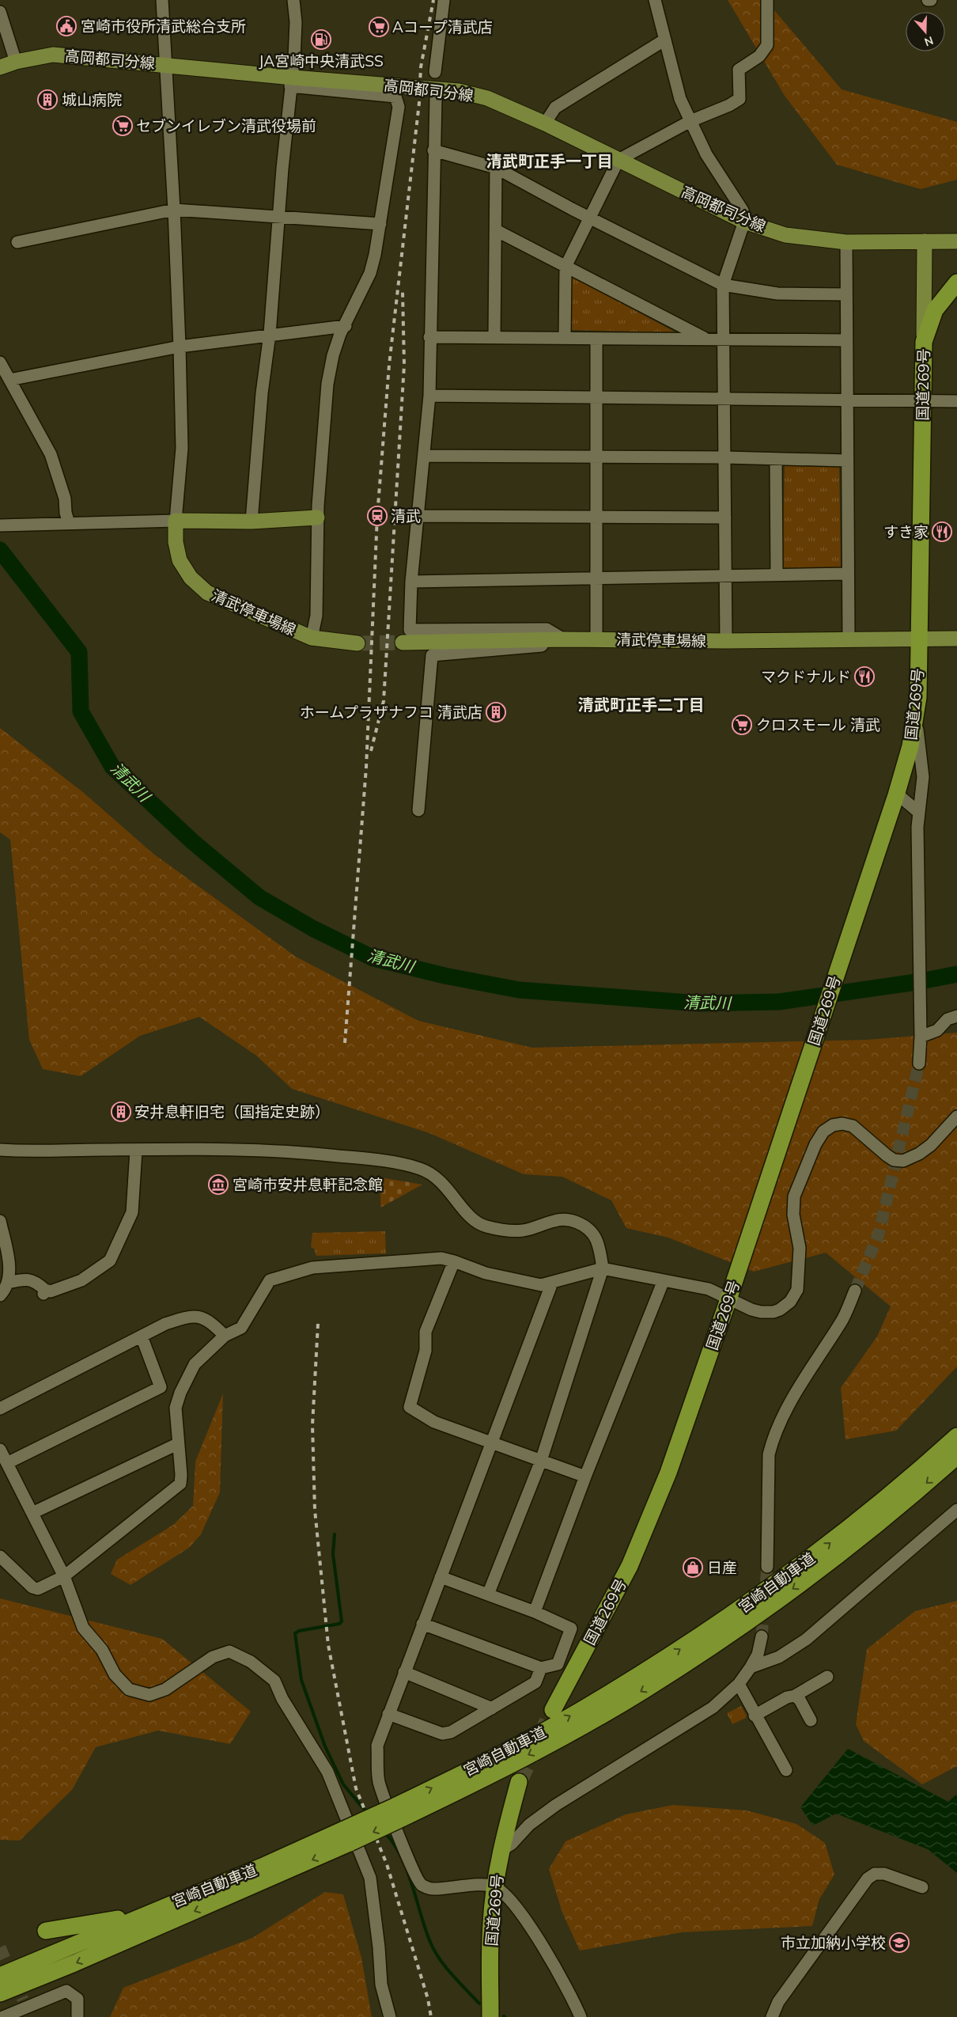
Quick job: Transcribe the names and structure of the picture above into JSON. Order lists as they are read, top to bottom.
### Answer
{
  "streets": {
    "highway": ["国道269号", "宮崎自動車道"],
    "main road": ["高岡都司分線", "清武停車場線"]
  },
  "crossings": [
    ["国道269号", "清武停車場線"]
  ],
  "districts": ["清武町正手一丁目", "清武町正手二丁目"],
  "water": ["清武川"],
  "places": {
    "public building": ["宮崎市役所清武総合支所"],
    "supermarket": ["Aコープ清武店", "セブンイレブン清武役場前", "クロスモール 清武"],
    "fuel station": ["JA宮崎中央清武SS"],
    "building": ["城山病院", "ホームプラザナフコ 清武店", "安井息軒旧宅（国指定史跡）"],
    "station": ["清武"],
    "restaurant": ["すき家", "マクドナルド"],
    "museum": ["宮崎市安井息軒記念館"],
    "shop": ["日産"],
    "school or university": ["市立加納小学校"]
  },
  "north": "bottom"
}
